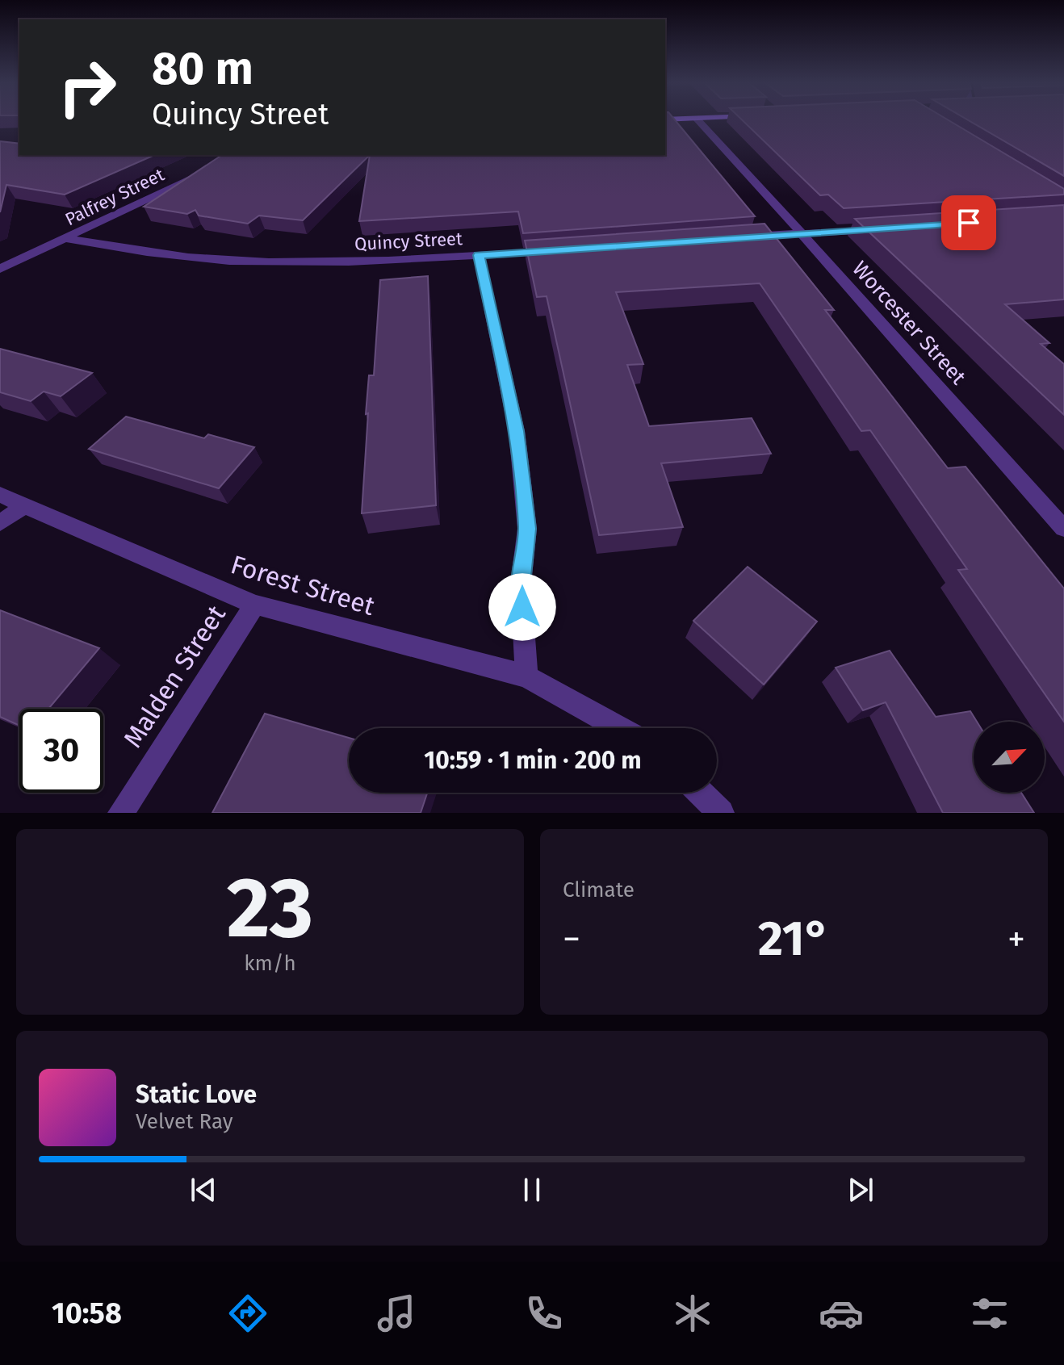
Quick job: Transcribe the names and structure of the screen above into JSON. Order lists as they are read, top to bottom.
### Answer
{
  "streets": {
    "street": [
      "Palfrey Street",
      "Quincy Street",
      "Worcester Street",
      "Forest Street",
      "Malden Street"
    ]
  },
  "crossings": [
    ["Palfrey Street", "Quincy Street"],
    ["Forest Street", "Malden Street"]
  ],
  "north": "top right",
  "page": {
    "turn": ["80 m", "Quincy Street"],
    "limit": "30",
    "trip": "10:59 · 1 min · 200 m",
    "tile": [
      ["23", "km/h"],
      "Climate"
    ],
    "heat": ["−", "21°", "+"],
    "song": ["Static Love", "Velvet Ray"],
    "tabs": "10:58"
  }
}
